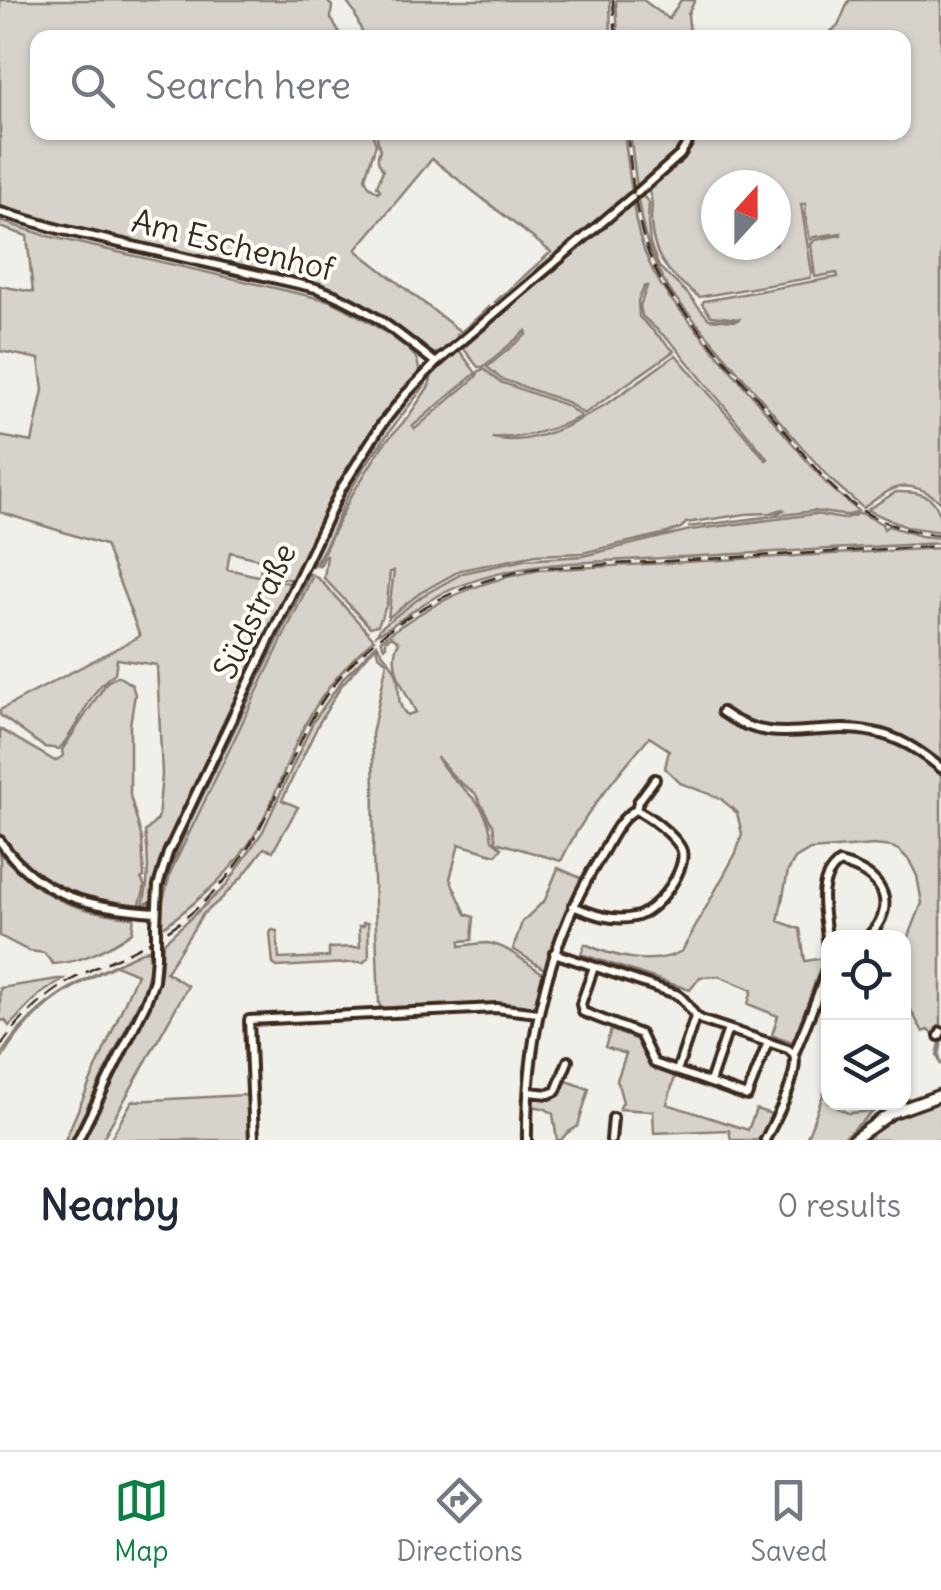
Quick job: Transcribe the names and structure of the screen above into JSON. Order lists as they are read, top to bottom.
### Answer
{
  "streets": {
    "street": ["Am Eschenhof", "Südstraße"]
  },
  "crossings": [
    ["Am Eschenhof", "Südstraße"]
  ],
  "north": "top",
  "page": {
    "search": "Search here",
    "heading": ["Nearby", "0 results"],
    "nav": ["Map", "Directions", "Saved"]
  }
}
